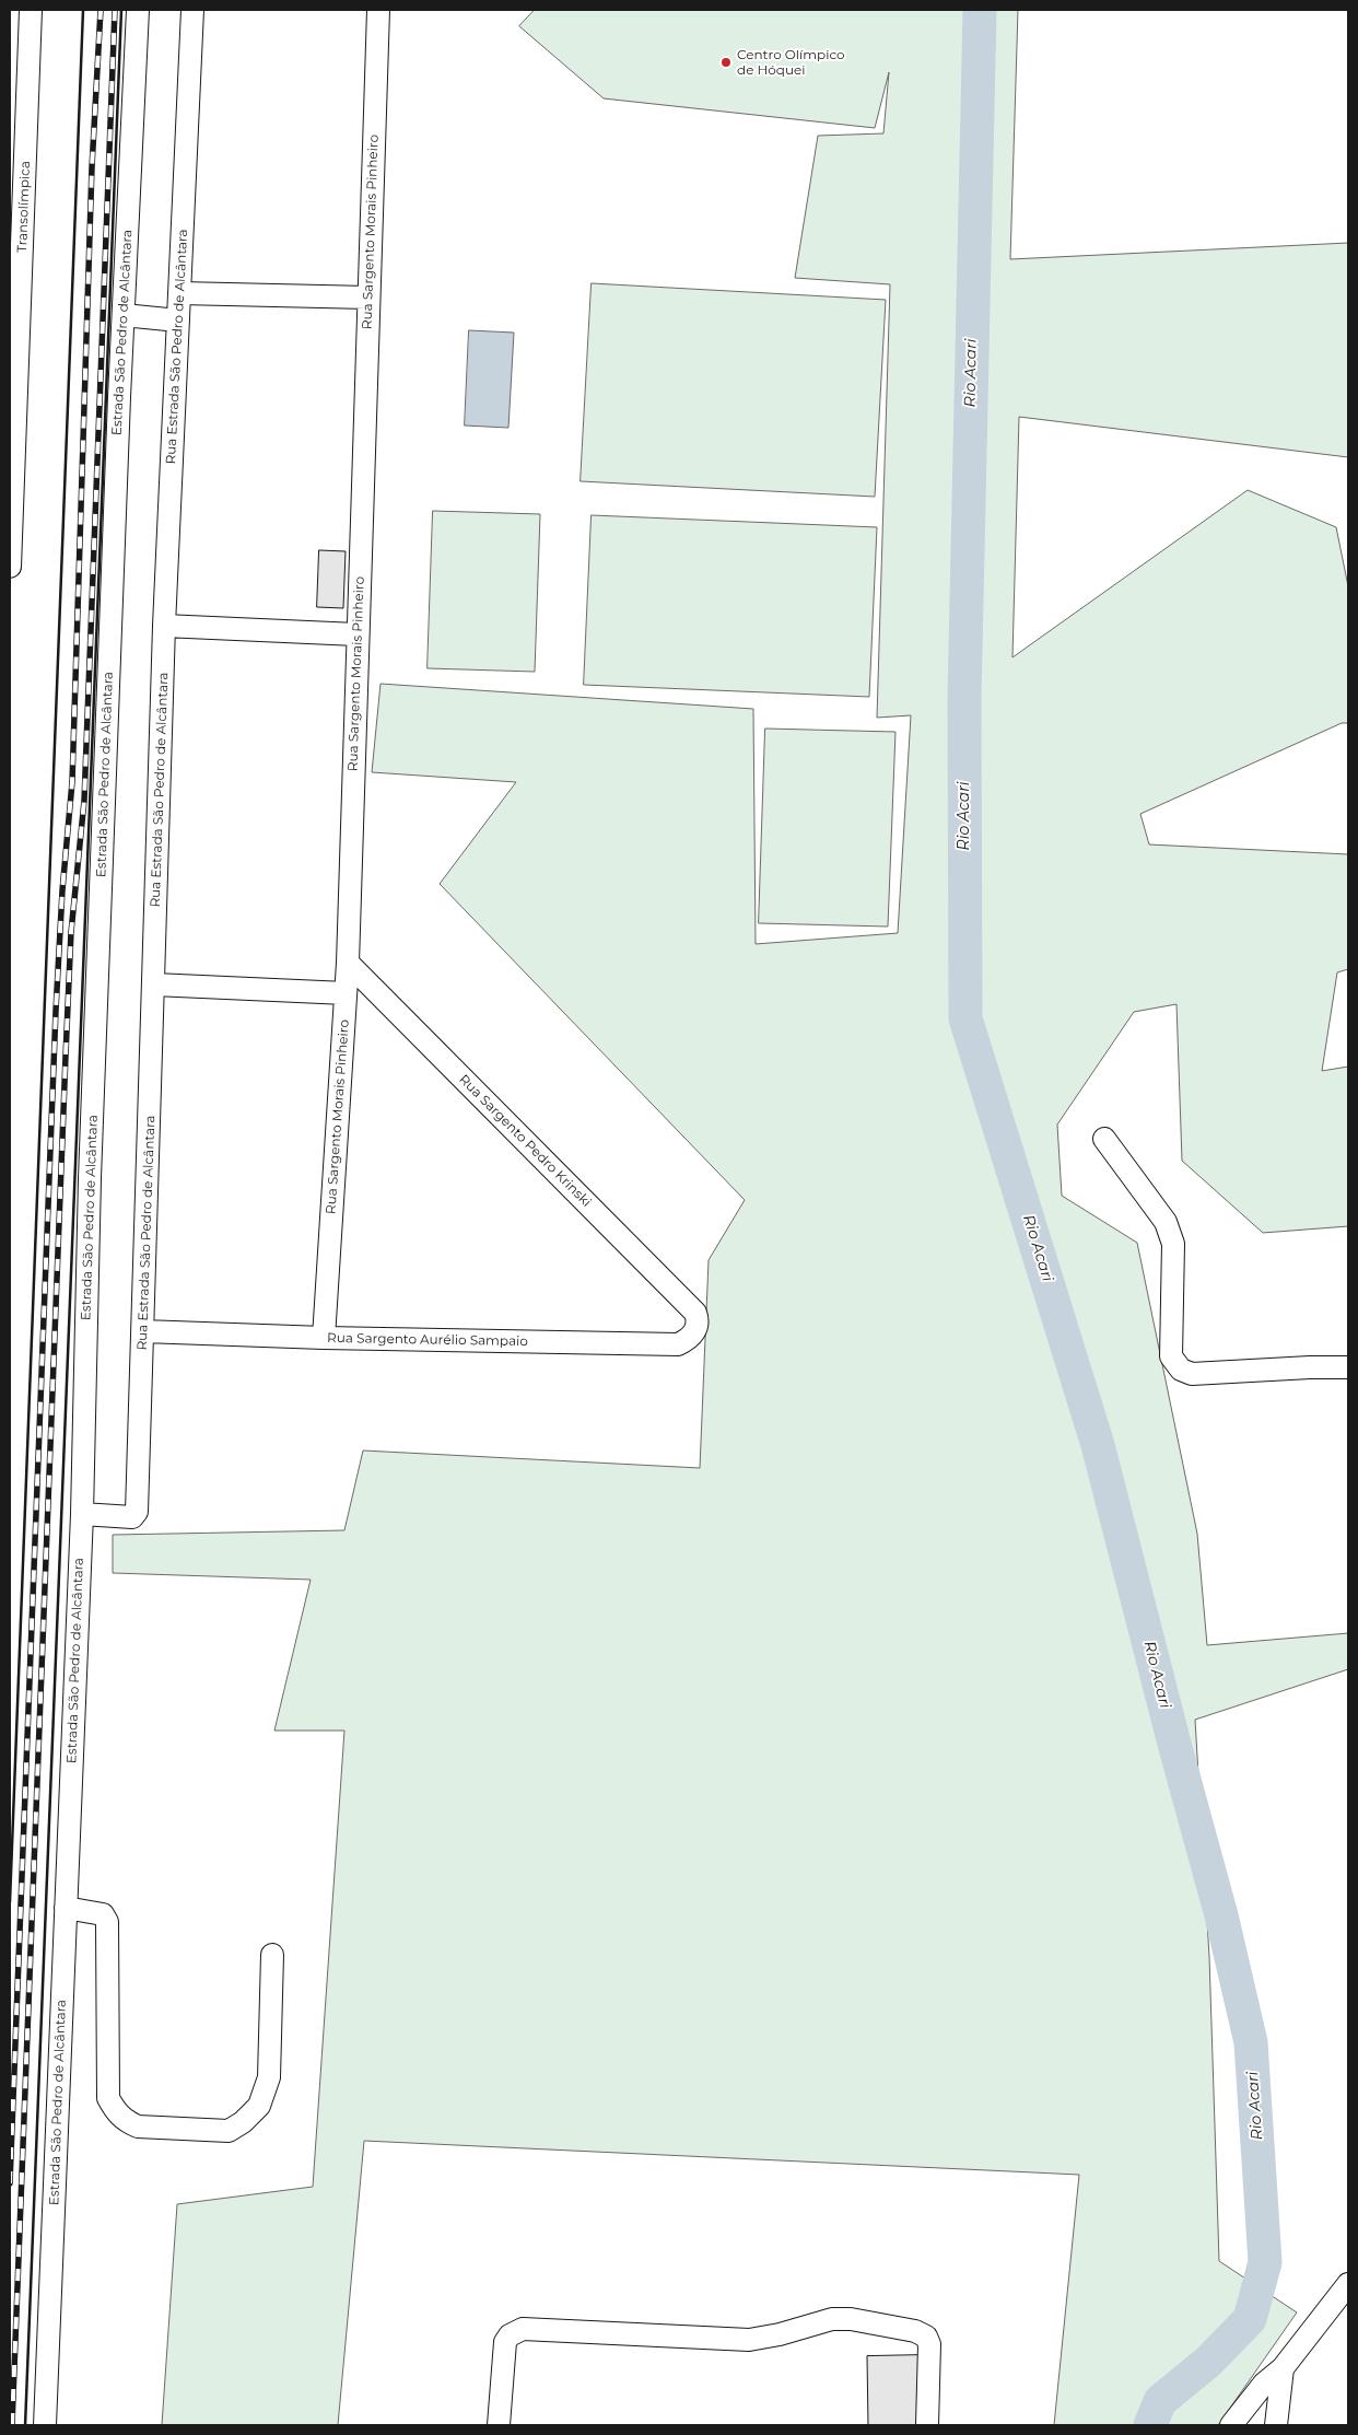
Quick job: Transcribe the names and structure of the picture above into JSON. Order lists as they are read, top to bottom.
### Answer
{
  "streets": {
    "street": [
      "Transolímpica",
      "Rua Sargento Morais Pinheiro",
      "Estrada São Pedro de Alcântara",
      "Rua Estrada São Pedro de Alcântara",
      "Rua Sargento Pedro Krinski",
      "Rua Sargento Aurélio Sampaio"
    ]
  },
  "crossings": [
    ["Rua Sargento Morais Pinheiro", "Rua Sargento Pedro Krinski"],
    ["Rua Sargento Morais Pinheiro", "Rua Sargento Aurélio Sampaio"],
    ["Estrada São Pedro de Alcântara", "Rua Estrada São Pedro de Alcântara"],
    ["Rua Estrada São Pedro de Alcântara", "Rua Sargento Aurélio Sampaio"],
    ["Rua Sargento Pedro Krinski", "Rua Sargento Aurélio Sampaio"]
  ],
  "water": ["Rio Acari"],
  "places": ["Centro Olímpico de Hóquei"]
}
